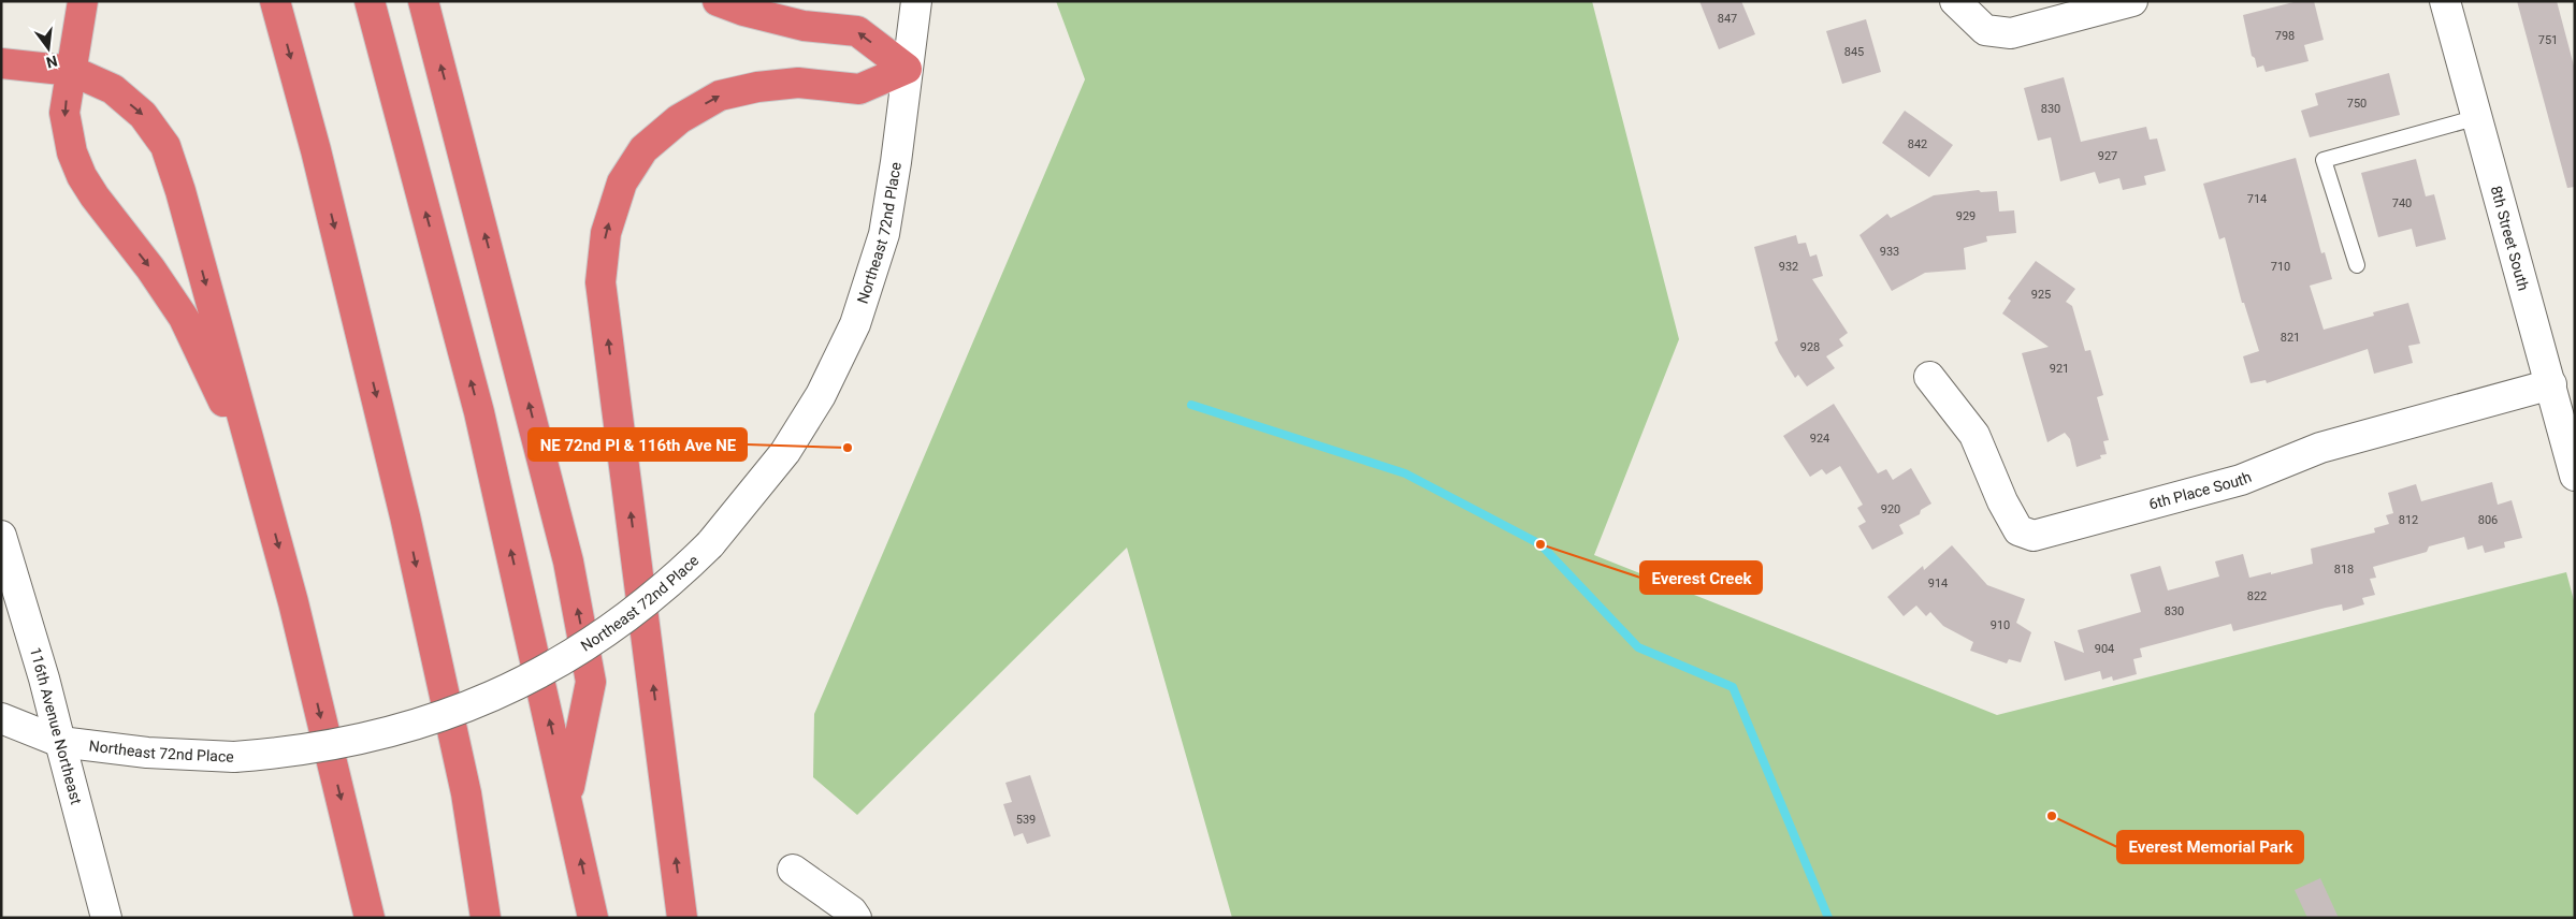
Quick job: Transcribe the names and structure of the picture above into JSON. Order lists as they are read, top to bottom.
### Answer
{
  "streets": {
    "street": [
      "Northeast 72nd Place",
      "8th Street South",
      "6th Place South",
      "116th Avenue Northeast"
    ]
  },
  "crossings": [
    ["Northeast 72nd Place", "116th Avenue Northeast"],
    ["8th Street South", "6th Place South"]
  ],
  "places": ["NE 72nd Pl & 116th Ave NE", "Everest Creek", "Everest Memorial Park"],
  "house_numbers": [
    "847",
    "798",
    "751",
    "845",
    "750",
    "830",
    "842",
    "927",
    "714",
    "740",
    "929",
    "933",
    "932",
    "710",
    "925",
    "821",
    "928",
    "921",
    "924",
    "920",
    "812",
    "806",
    "818",
    "914",
    "822",
    "830",
    "910",
    "904",
    "539"
  ],
  "north": "bottom"
}
